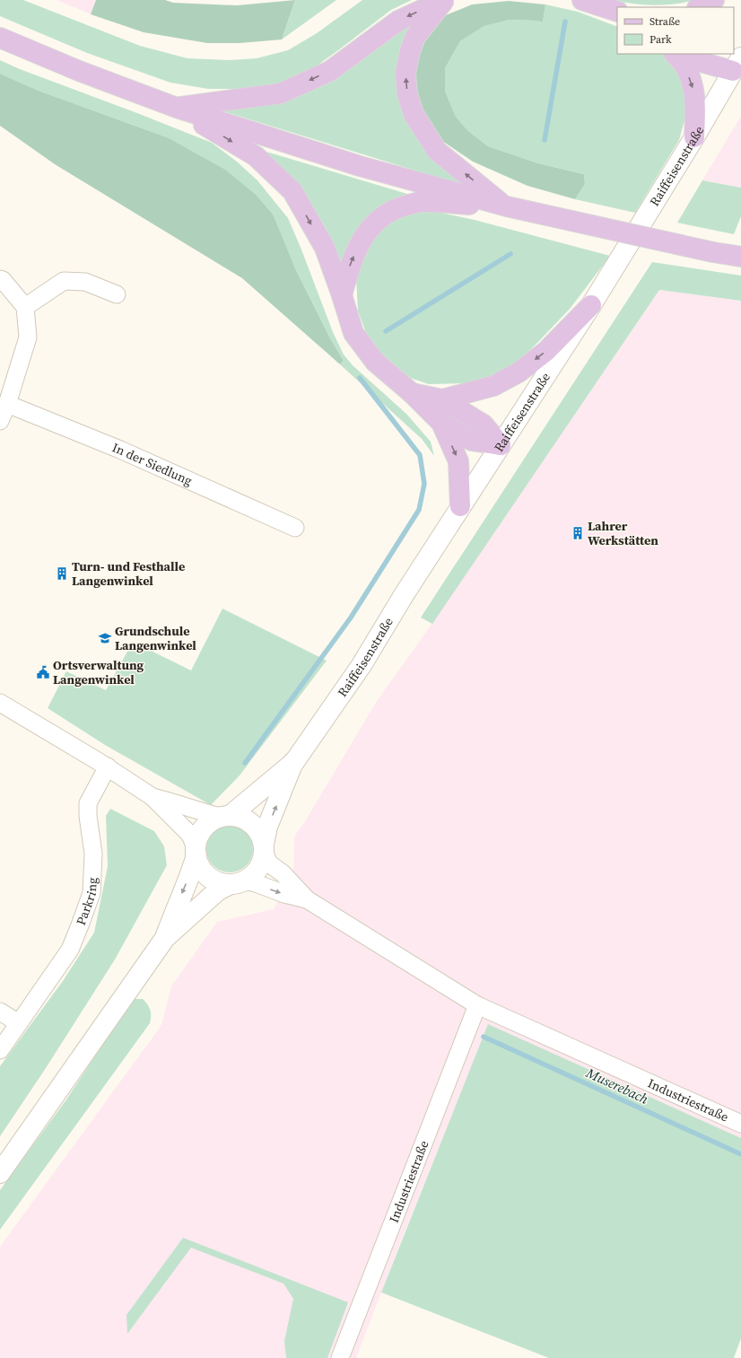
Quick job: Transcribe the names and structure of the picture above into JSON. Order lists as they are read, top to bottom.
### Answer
{
  "streets": {
    "street": [
      "Raiffeisenstraße",
      "In der Siedlung",
      "Parkring",
      "Industriestraße"
    ]
  },
  "crossings": [
    ["Raiffeisenstraße", "Industriestraße"]
  ],
  "water": ["Muserebach"],
  "places": {
    "building": ["Lahrer Werkstätten", "Turn- und Festhalle Langenwinkel"],
    "school or university": ["Grundschule Langenwinkel"],
    "public building": ["Ortsverwaltung Langenwinkel"]
  },
  "legend": ["Straße", "Park"]
}
